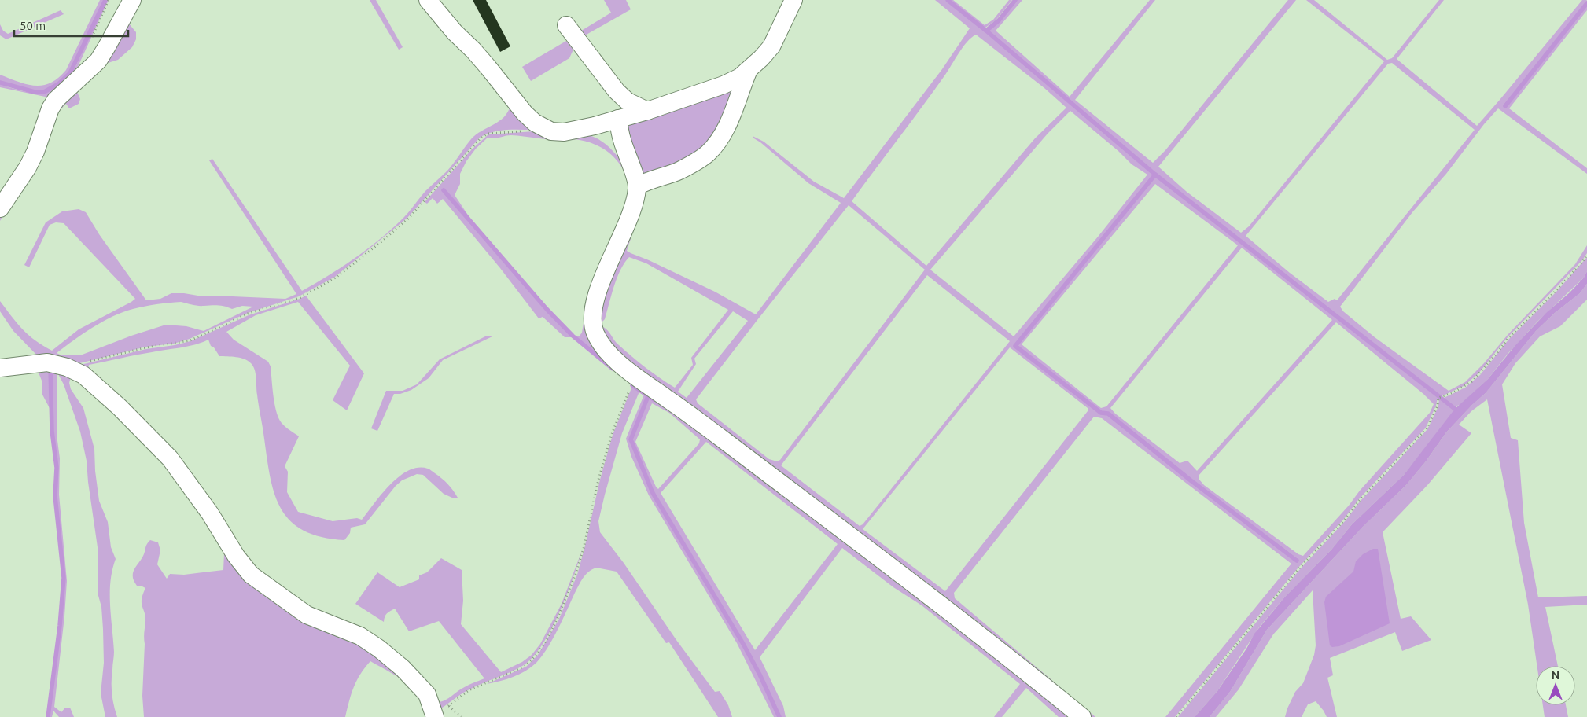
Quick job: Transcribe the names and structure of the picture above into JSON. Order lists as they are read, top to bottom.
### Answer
{
  "scale_bar": "50 m",
  "north": "top"
}
